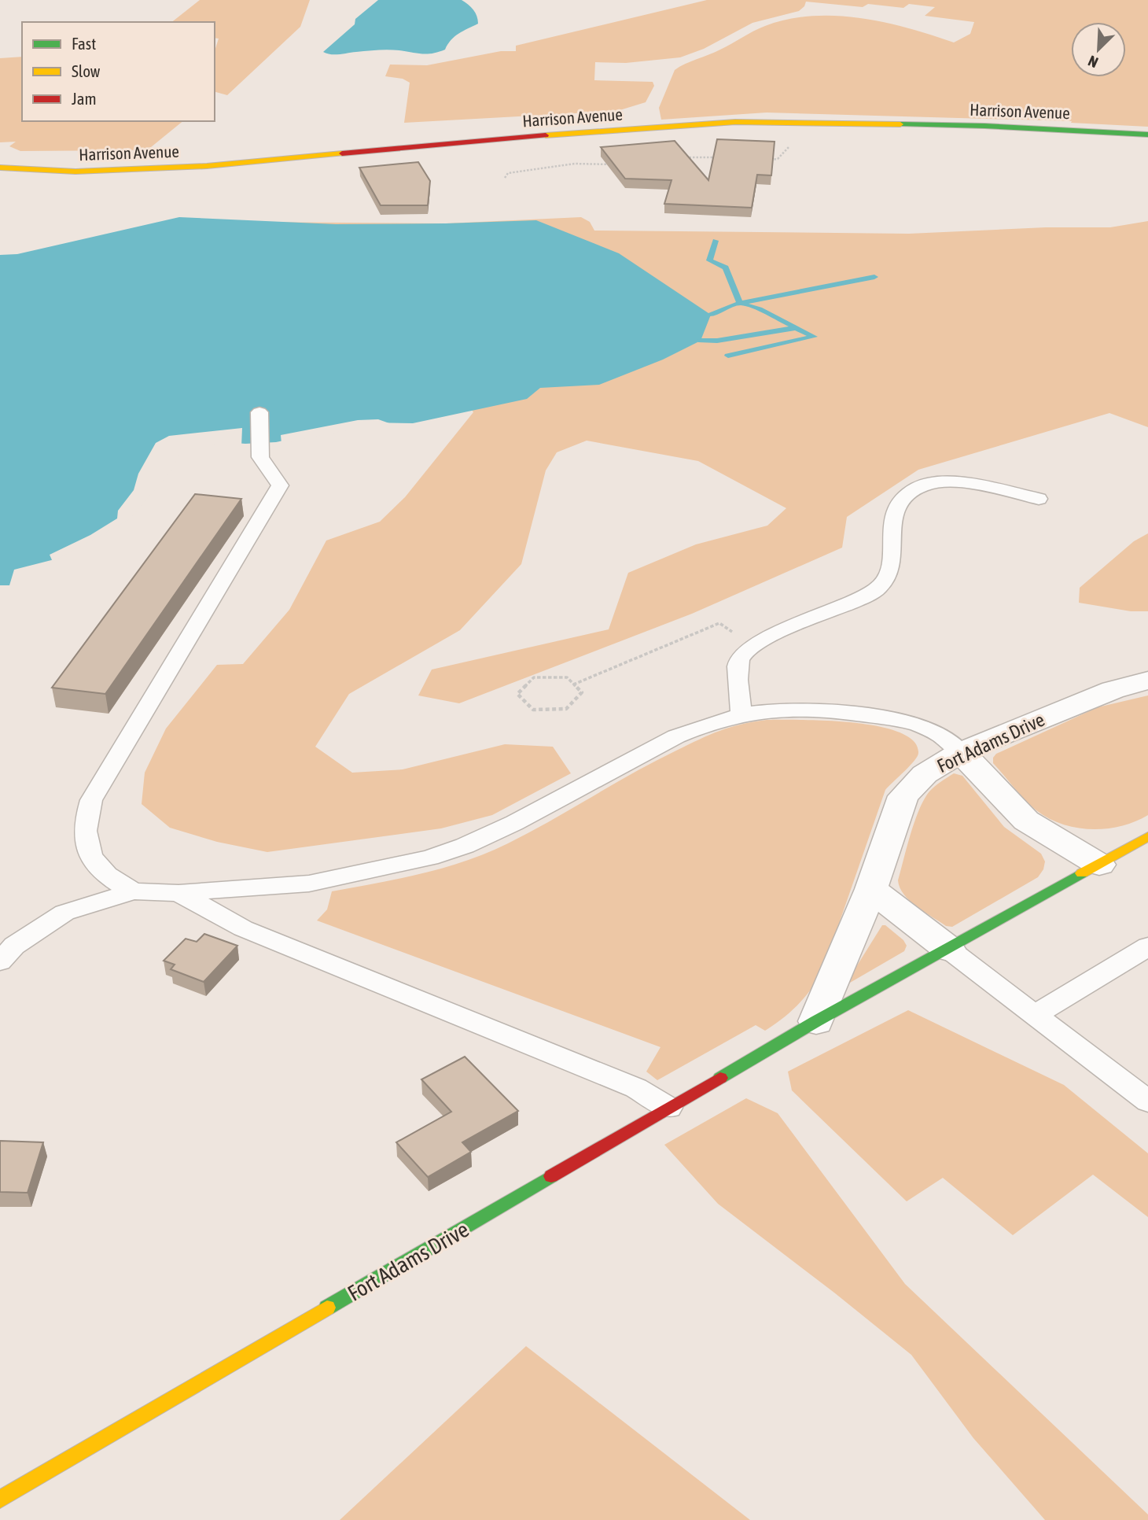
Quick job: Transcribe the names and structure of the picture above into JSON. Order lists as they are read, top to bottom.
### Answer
{
  "streets": {
    "main road": ["Harrison Avenue", "Fort Adams Drive"]
  },
  "legend": ["Fast", "Slow", "Jam"],
  "north": "bottom left"
}
